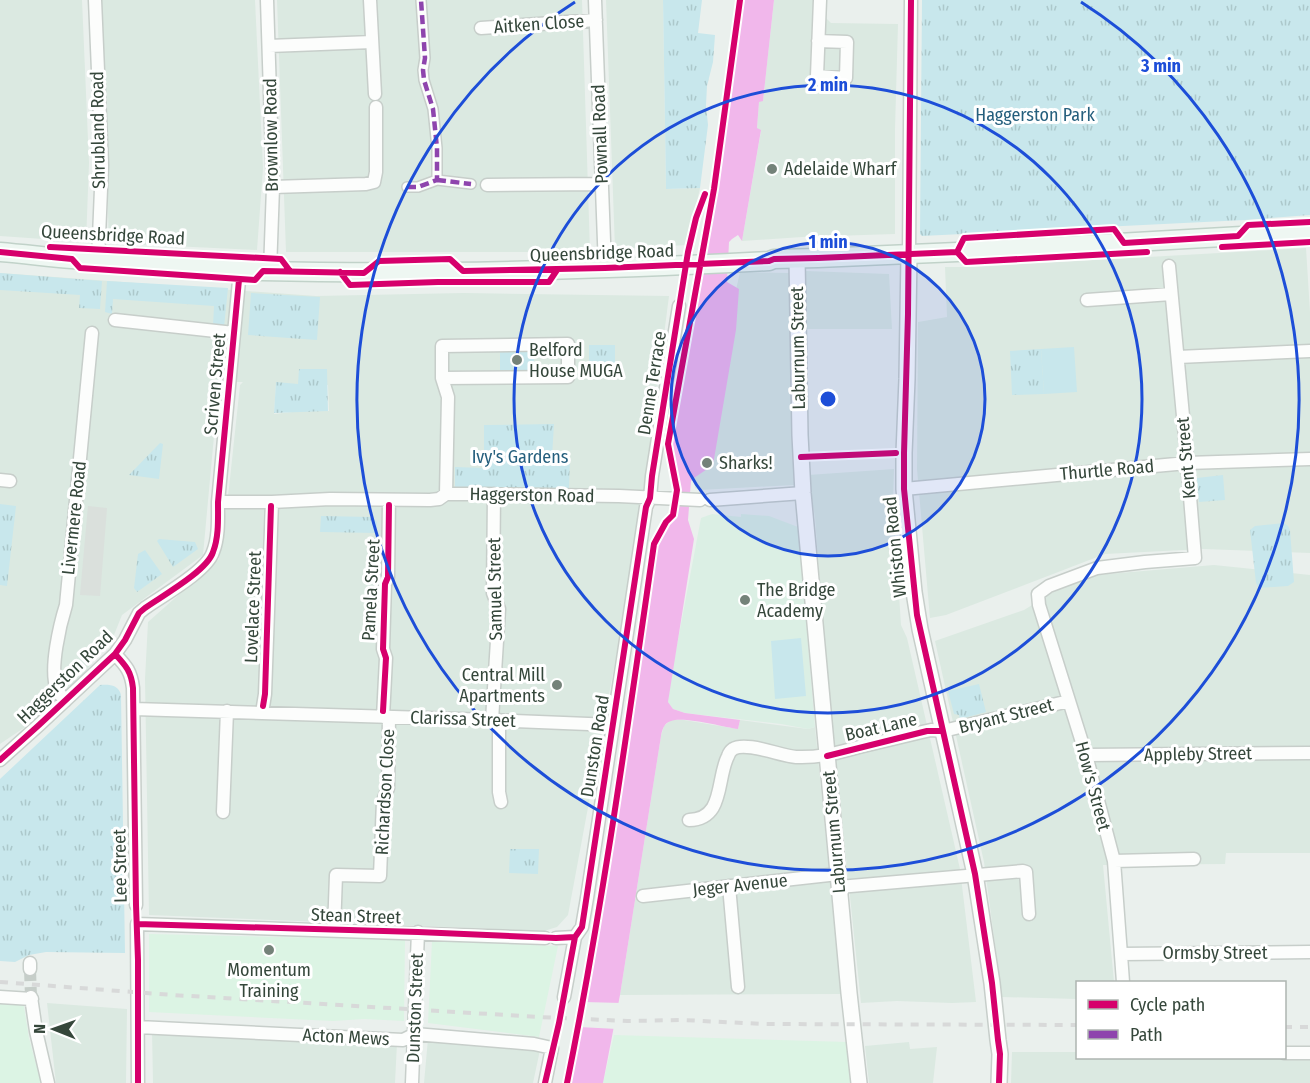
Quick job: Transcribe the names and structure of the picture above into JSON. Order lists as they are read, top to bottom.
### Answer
{
  "streets": {
    "main road": ["Queensbridge Road"],
    "street": [
      "Aitken Close",
      "Shrubland Road",
      "Pownall Road",
      "Brownlow Road",
      "Laburnum Street",
      "Denne Terrace",
      "Scriven Street",
      "Kent Street",
      "Thurtle Road",
      "Haggerston Road",
      "Livermere Road",
      "Whiston Road",
      "Samuel Street",
      "Pamela Street",
      "Lovelace Street",
      "Bryant Street",
      "Clarissa Street",
      "Boat Lane",
      "Dunston Road",
      "Appleby Street",
      "How's Street",
      "Richardson Close",
      "Lee Street",
      "Jeger Avenue",
      "Stean Street",
      "Ormsby Street",
      "Dunston Street",
      "Acton Mews"
    ]
  },
  "crossings": [
    ["Aitken Close", "Pownall Road"],
    ["Shrubland Road", "Queensbridge Road"],
    ["Pownall Road", "Queensbridge Road"],
    ["Brownlow Road", "Queensbridge Road"],
    ["Queensbridge Road", "Laburnum Street"],
    ["Queensbridge Road", "Scriven Street"],
    ["Queensbridge Road", "Whiston Road"],
    ["Laburnum Street", "Haggerston Road"],
    ["Laburnum Street", "Boat Lane"],
    ["Laburnum Street", "Jeger Avenue"],
    ["Denne Terrace", "Haggerston Road"],
    ["Denne Terrace", "Dunston Road"],
    ["Scriven Street", "Haggerston Road"],
    ["Kent Street", "Thurtle Road"],
    ["Kent Street", "How's Street"],
    ["Thurtle Road", "Whiston Road"],
    ["Haggerston Road", "Livermere Road"],
    ["Haggerston Road", "Samuel Street"],
    ["Haggerston Road", "Pamela Street"],
    ["Haggerston Road", "Lovelace Street"],
    ["Haggerston Road", "Dunston Road"],
    ["Haggerston Road", "Lee Street"],
    ["Whiston Road", "Bryant Street"],
    ["Whiston Road", "Boat Lane"],
    ["Whiston Road", "Jeger Avenue"],
    ["Samuel Street", "Clarissa Street"],
    ["Pamela Street", "Clarissa Street"],
    ["Pamela Street", "Richardson Close"],
    ["Lovelace Street", "Clarissa Street"],
    ["Bryant Street", "Boat Lane"],
    ["Bryant Street", "How's Street"],
    ["Clarissa Street", "Dunston Road"],
    ["Clarissa Street", "Richardson Close"],
    ["Clarissa Street", "Lee Street"],
    ["Dunston Road", "Stean Street"],
    ["Appleby Street", "How's Street"],
    ["How's Street", "Ormsby Street"],
    ["Richardson Close", "Stean Street"],
    ["Lee Street", "Stean Street"],
    ["Lee Street", "Acton Mews"],
    ["Stean Street", "Dunston Street"],
    ["Dunston Street", "Acton Mews"]
  ],
  "parks": ["Haggerston Park", "Ivy's Gardens"],
  "places": [
    "Adelaide Wharf",
    "Belford House MUGA",
    "Sharks!",
    "The Bridge Academy",
    "Central Mill Apartments",
    "Momentum Training"
  ],
  "legend": ["Cycle path", "Path"],
  "north": "left",
  "rings": ["3 min", "2 min", "1 min"]
}
